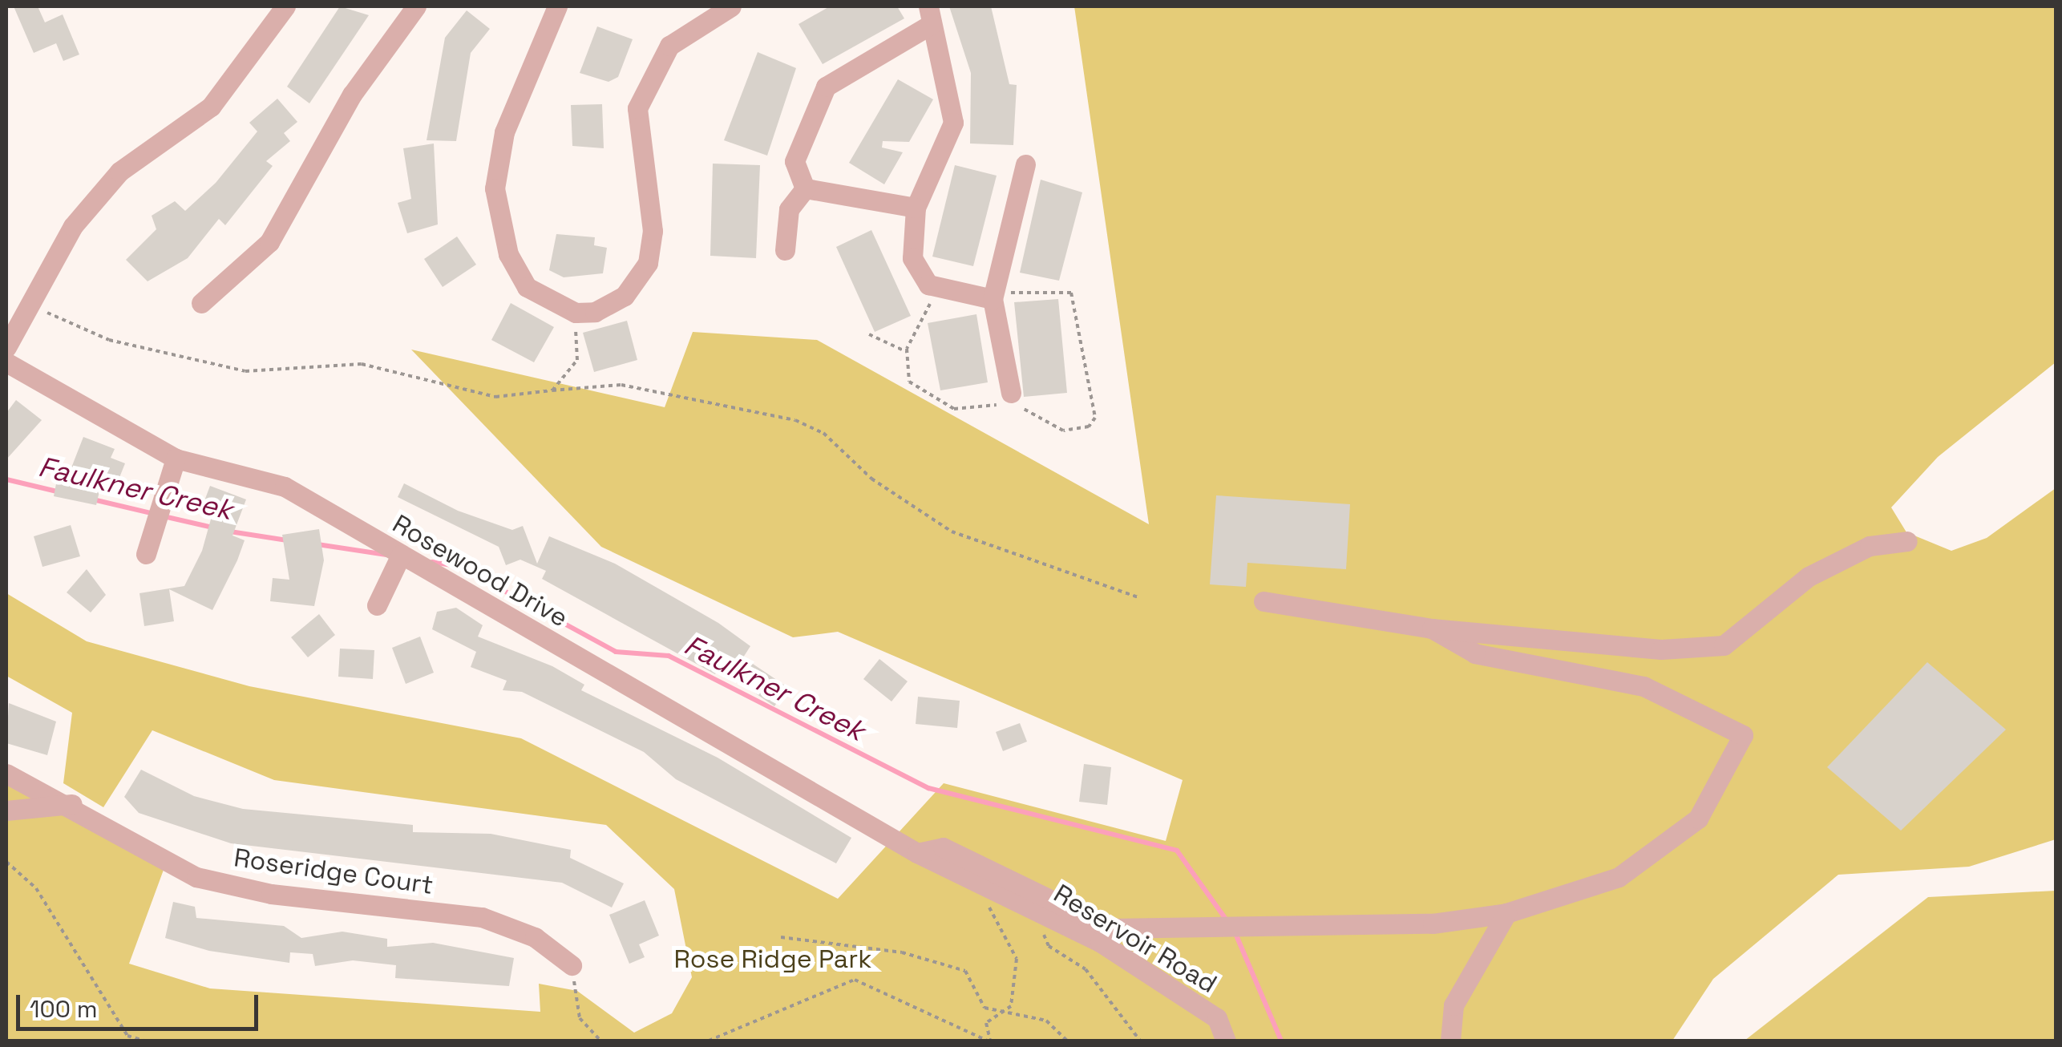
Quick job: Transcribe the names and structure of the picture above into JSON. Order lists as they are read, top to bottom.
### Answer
{
  "streets": {
    "street": ["Rosewood Drive", "Roseridge Court", "Reservoir Road"]
  },
  "crossings": [
    ["Rosewood Drive", "Reservoir Road"]
  ],
  "water": ["Faulkner Creek"],
  "parks": ["Rose Ridge Park"],
  "scale_bar": "100 m"
}
